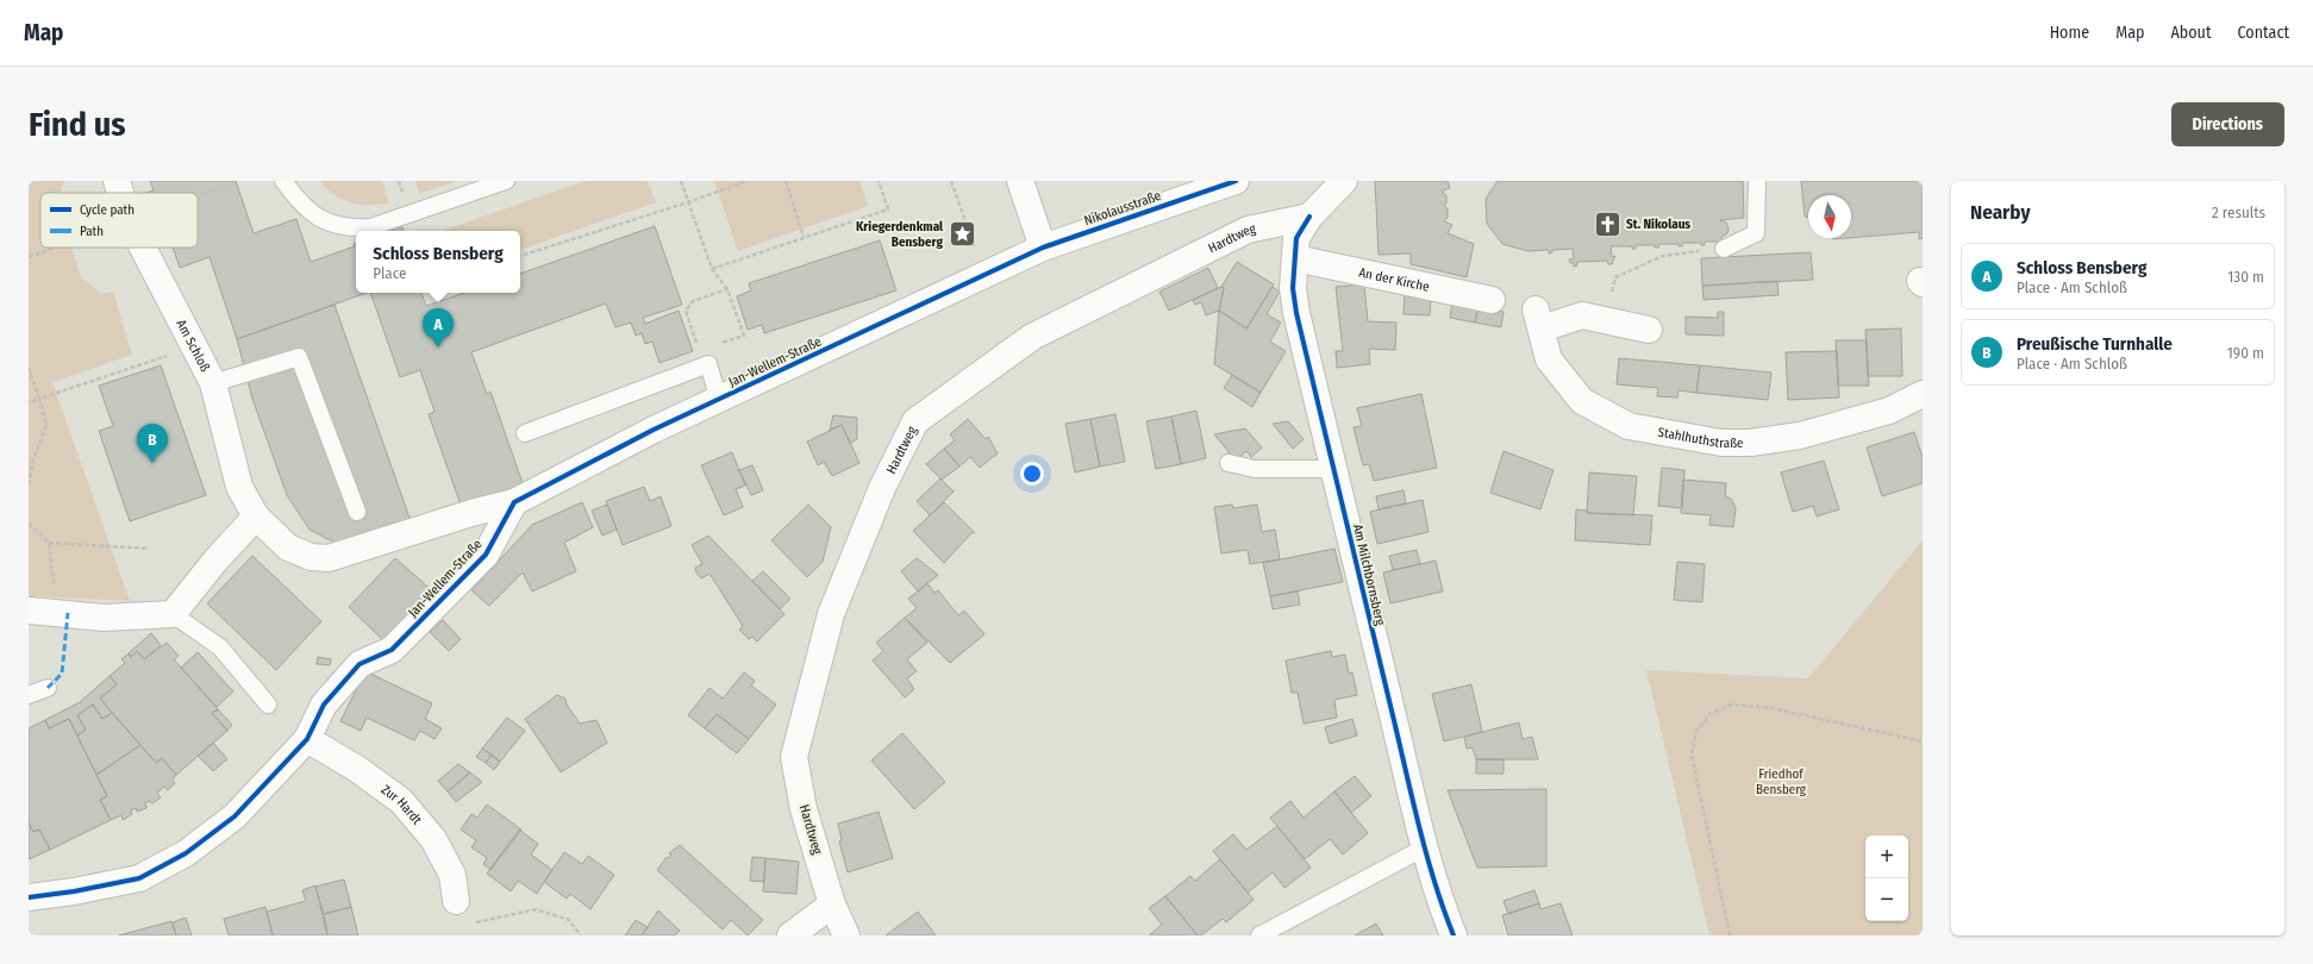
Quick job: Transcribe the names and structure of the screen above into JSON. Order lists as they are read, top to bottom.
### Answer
{
  "streets": {
    "street": [
      "Nikolausstraße",
      "Hardtweg",
      "An der Kirche",
      "Am Schloß",
      "Jan-Wellem-Straße",
      "Stahlhuthstraße",
      "Am Milchbornsberg",
      "Zur Hardt"
    ]
  },
  "crossings": [
    ["Nikolausstraße", "Jan-Wellem-Straße"],
    ["Hardtweg", "Am Milchbornsberg"],
    ["An der Kirche", "Am Milchbornsberg"],
    ["Am Schloß", "Jan-Wellem-Straße"],
    ["Jan-Wellem-Straße", "Zur Hardt"]
  ],
  "parks": ["Friedhof Bensberg"],
  "places": {
    "church": ["St. Nikolaus"],
    "place": ["Kriegerdenkmal Bensberg"]
  },
  "legend": ["Cycle path", "Path"],
  "north": "bottom",
  "page": {
    "header": "Map",
    "nav": [
      "Home",
      "Map",
      "About",
      "Contact"
    ],
    "buttons": "Directions",
    "title": "Find us",
    "heading": ["Nearby", "2 results"],
    "popup": ["Schloss Bensberg", "Place"],
    "list": [
      {
        "mark": "A",
        "name": "Schloss Bensberg",
        "note": "Place · Am Schloß",
        "value": "130 m"
      },
      {
        "mark": "B",
        "name": "Preußische Turnhalle",
        "note": "Place · Am Schloß",
        "value": "190 m"
      }
    ],
    "pins": ["A", "B"],
    "map_buttons": ["+", "−"]
  }
}
